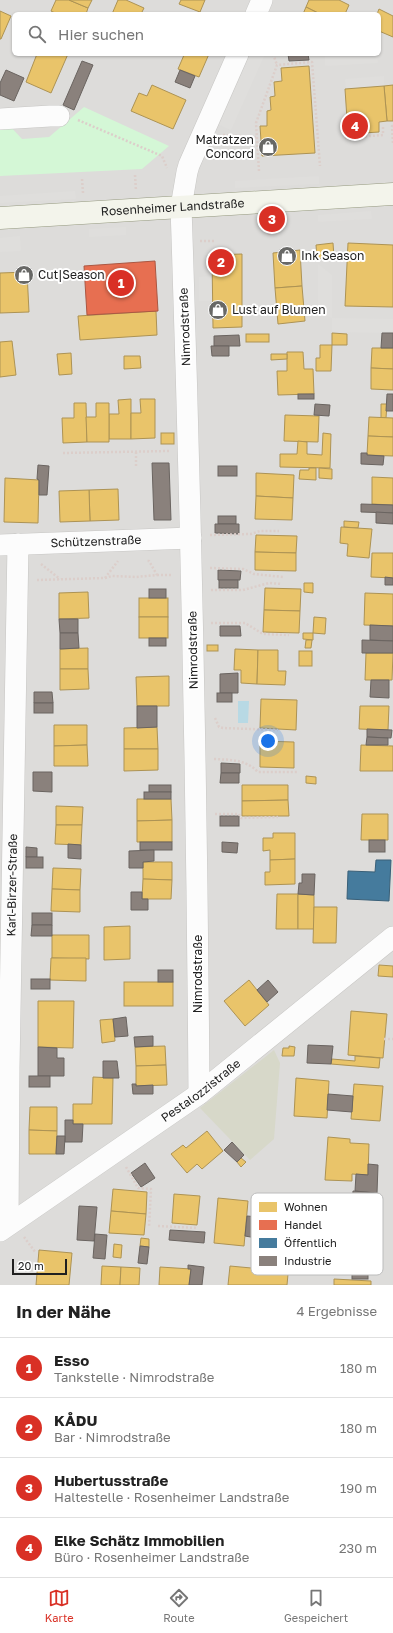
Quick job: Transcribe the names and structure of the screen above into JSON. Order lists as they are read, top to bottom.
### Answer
{
  "streets": {
    "main road": ["Rosenheimer Landstraße"],
    "street": [
      "Nimrodstraße",
      "Schützenstraße",
      "Karl-Birzer-Straße",
      "Pestalozzistraße"
    ]
  },
  "crossings": [
    ["Rosenheimer Landstraße", "Nimrodstraße"],
    ["Nimrodstraße", "Schützenstraße"],
    ["Nimrodstraße", "Pestalozzistraße"],
    ["Schützenstraße", "Karl-Birzer-Straße"],
    ["Karl-Birzer-Straße", "Pestalozzistraße"]
  ],
  "places": {
    "shop": [
      "Matratzen Concord",
      "Ink Season",
      "Cut|Season",
      "Lust auf Blumen"
    ]
  },
  "legend": [
    "Wohnen",
    "Handel",
    "Öffentlich",
    "Industrie"
  ],
  "scale_bar": "20 m",
  "page": {
    "search": "Hier suchen",
    "pins": [
      "4",
      "3",
      "2",
      "1"
    ],
    "scale": "20 m",
    "heading": ["In der Nähe", "4 Ergebnisse"],
    "list": [
      {
        "mark": "1",
        "name": "Esso",
        "note": "Tankstelle · Nimrodstraße",
        "value": "180 m"
      },
      {
        "mark": "2",
        "name": "KÅDU",
        "note": "Bar · Nimrodstraße",
        "value": "180 m"
      },
      {
        "mark": "3",
        "name": "Hubertusstraße",
        "note": "Haltestelle · Rosenheimer Landstraße",
        "value": "190 m"
      },
      {
        "mark": "4",
        "name": "Elke Schätz Immobilien",
        "note": "Büro · Rosenheimer Landstraße",
        "value": "230 m"
      }
    ],
    "nav": ["Karte", "Route", "Gespeichert"]
  }
}
